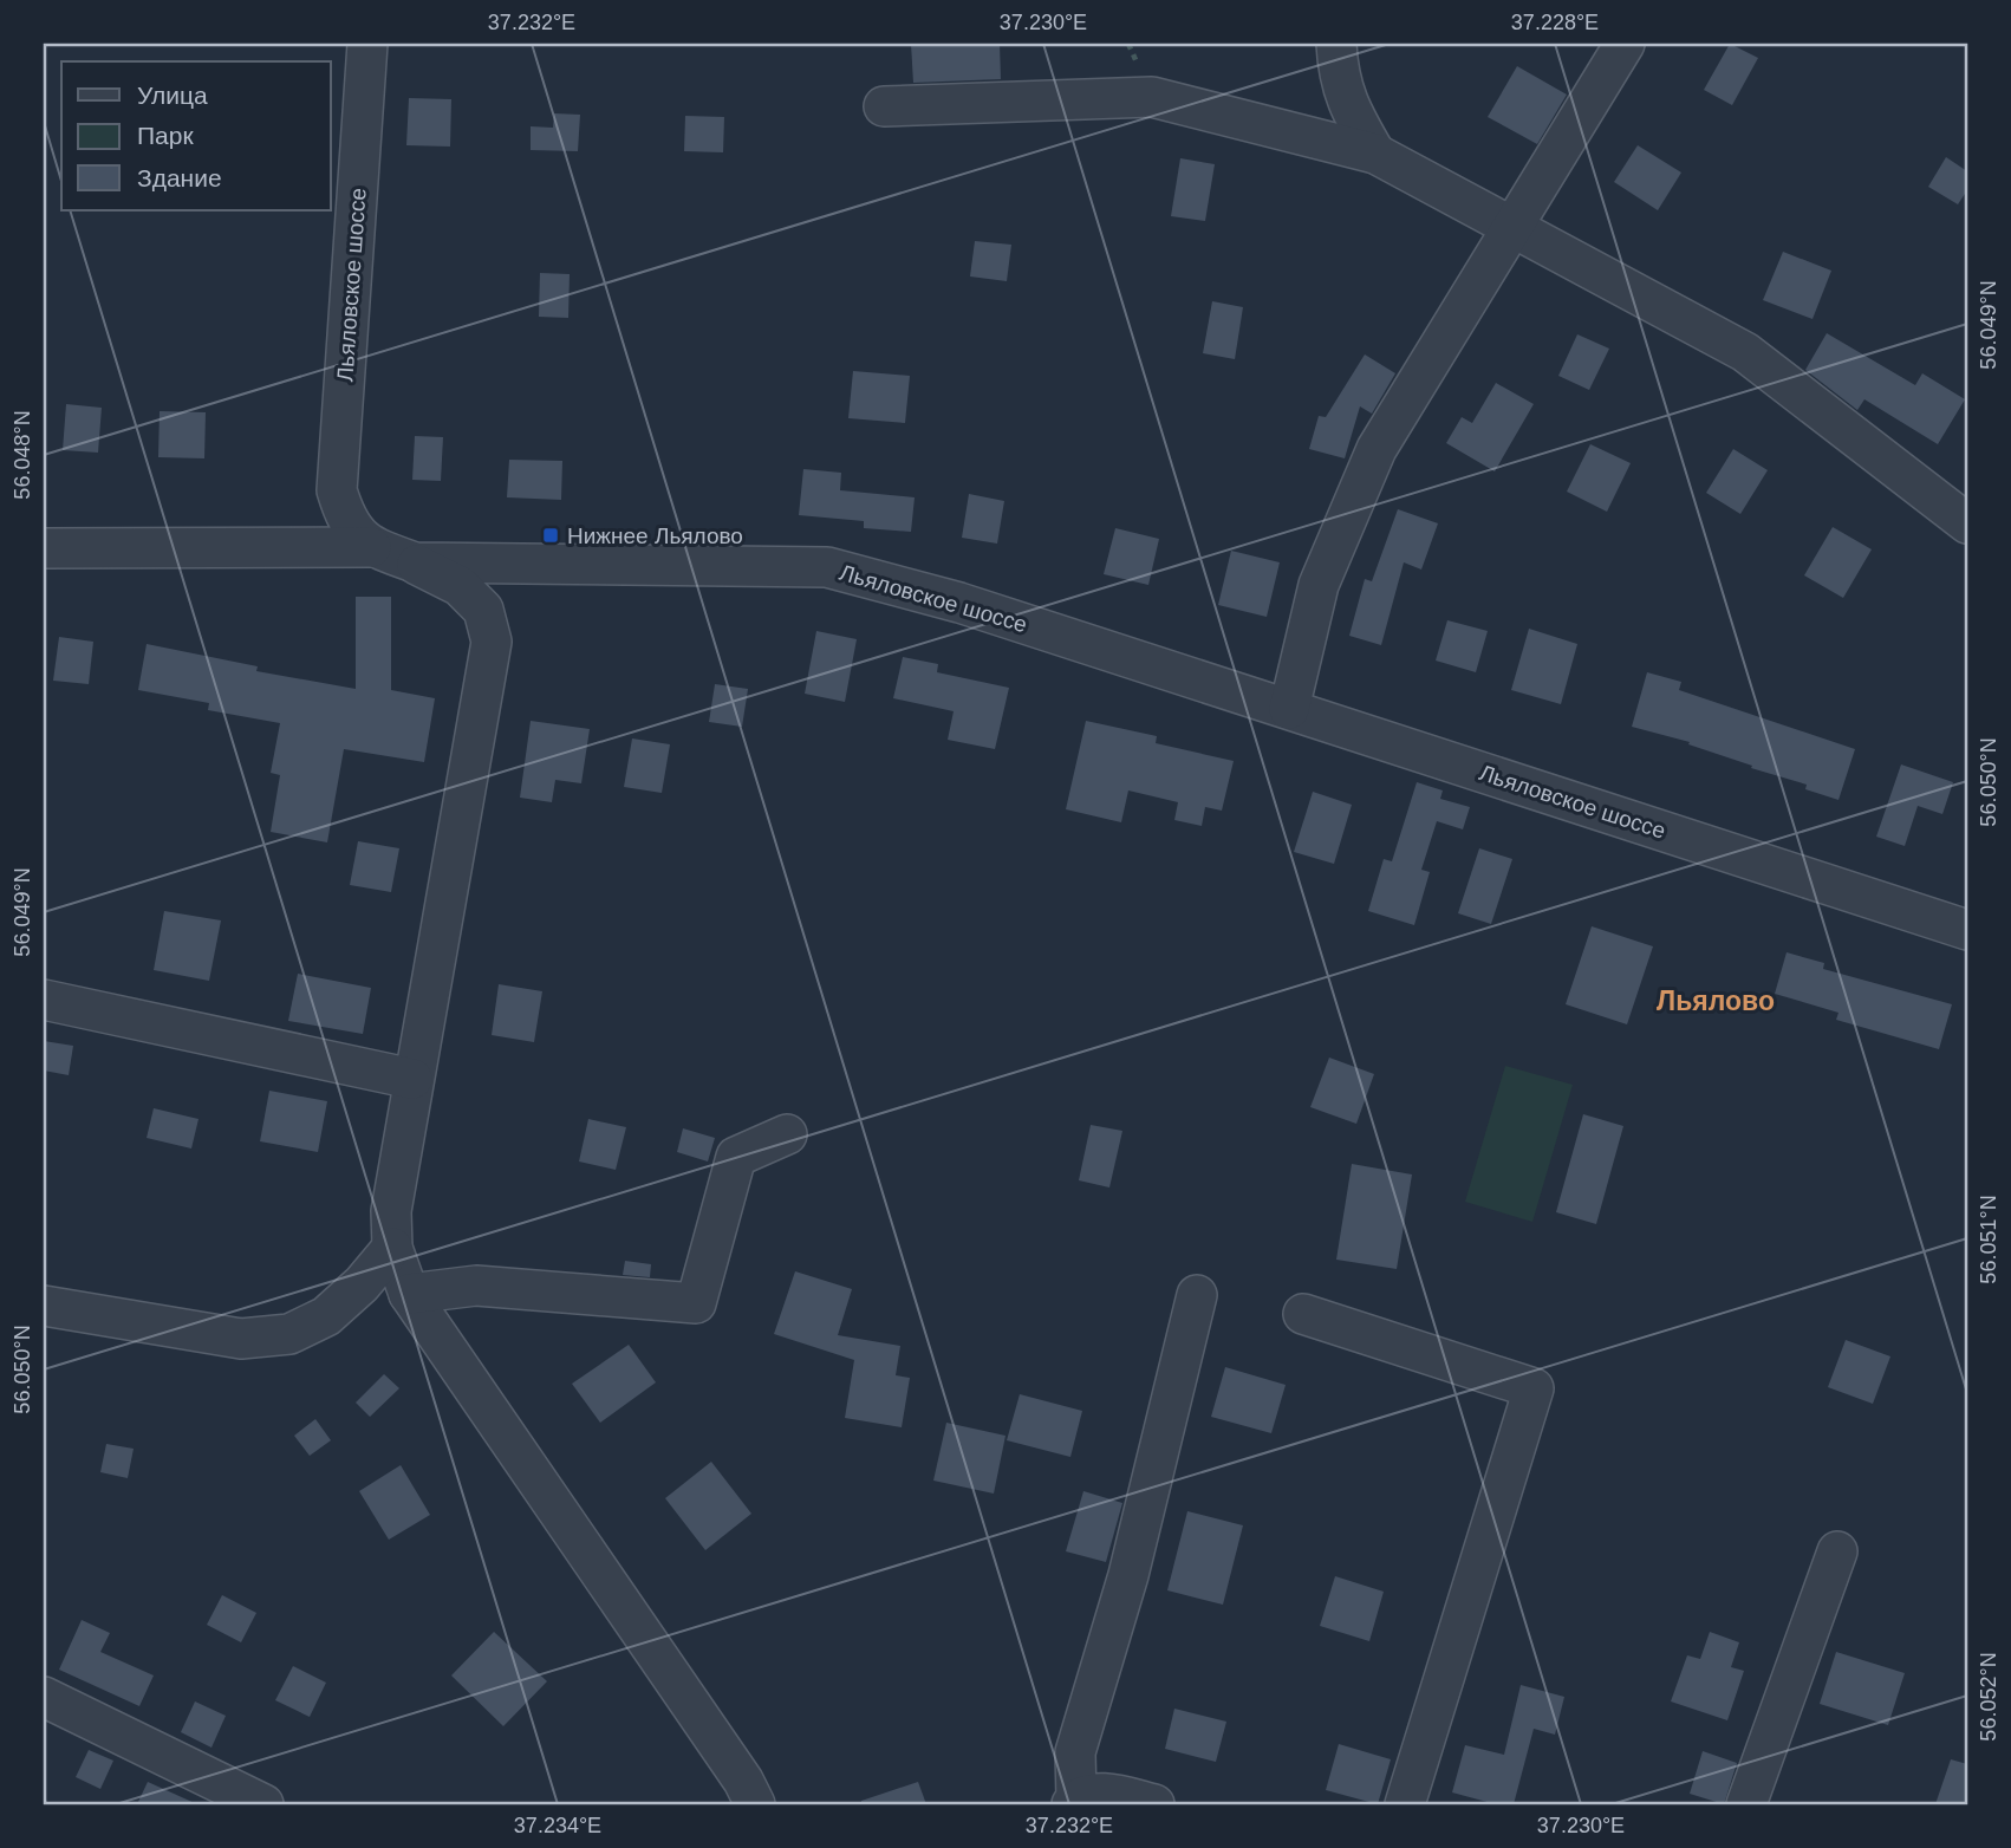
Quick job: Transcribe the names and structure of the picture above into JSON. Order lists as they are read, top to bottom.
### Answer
{
  "streets": {
    "street": ["Льяловское шоссе"]
  },
  "districts": ["Льялово"],
  "places": {
    "transit": ["Нижнее Льялово"]
  },
  "legend": ["Улица", "Парк", "Здание"],
  "coordinates": [
    "37.232°E",
    "37.230°E",
    "37.228°E",
    "56.049°N",
    "56.048°N",
    "56.050°N",
    "56.051°N",
    "56.052°N",
    "37.234°E"
  ]
}
